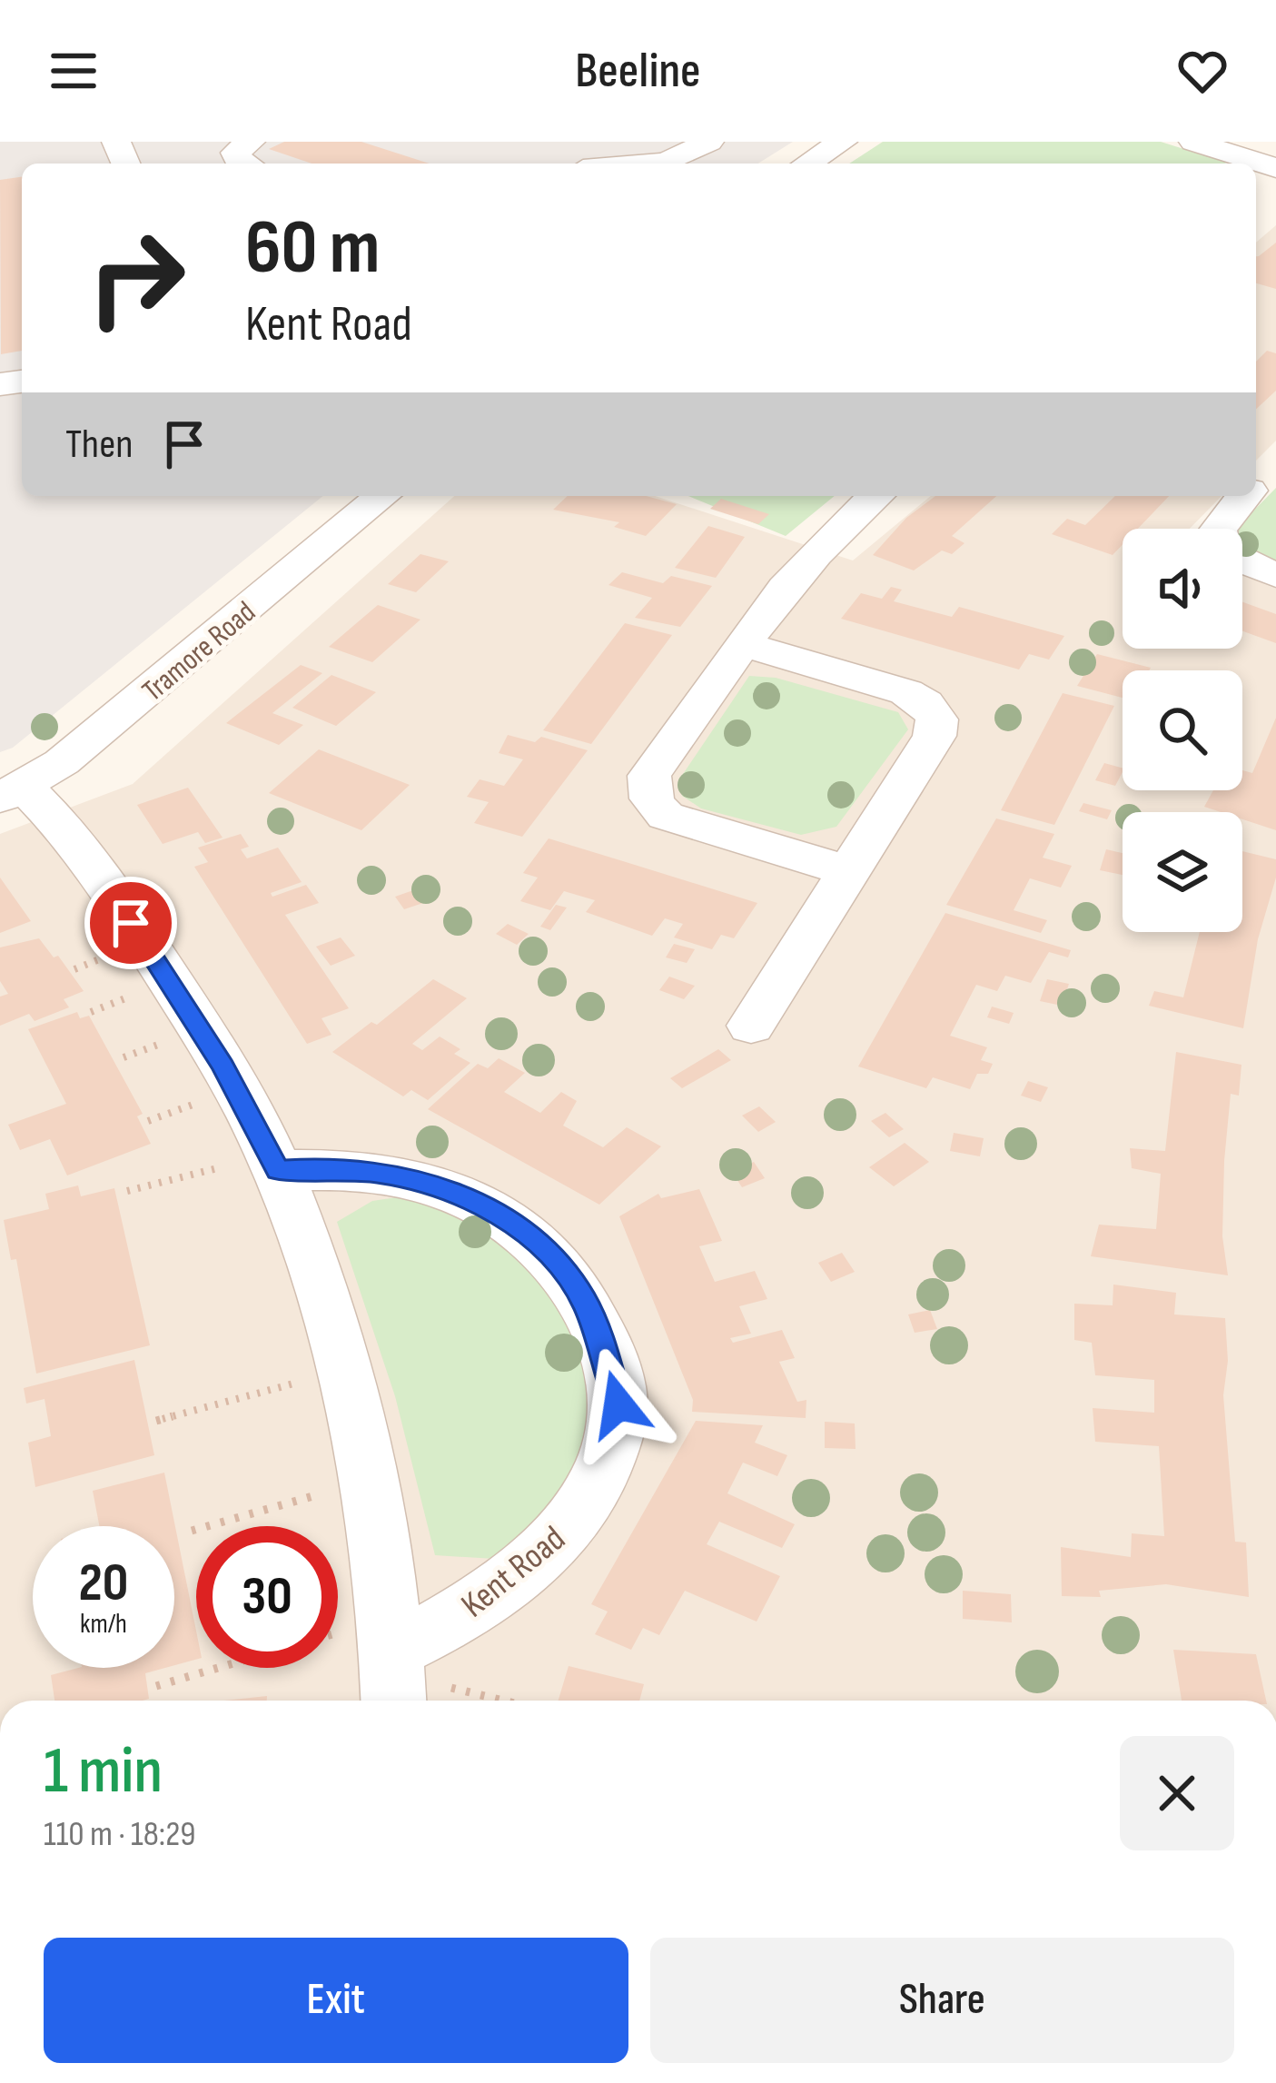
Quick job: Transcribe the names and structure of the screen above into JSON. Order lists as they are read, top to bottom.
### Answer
{
  "streets": {
    "street": ["Tramore Road", "Kent Road"]
  },
  "page": {
    "header": "Beeline",
    "turn": ["60 m", "Kent Road"],
    "then": "Then",
    "speed": "20 km/h",
    "limit": "30",
    "heading": ["1 min", "110 m · 18:29"],
    "buttons": ["Exit", "Share"]
  }
}
